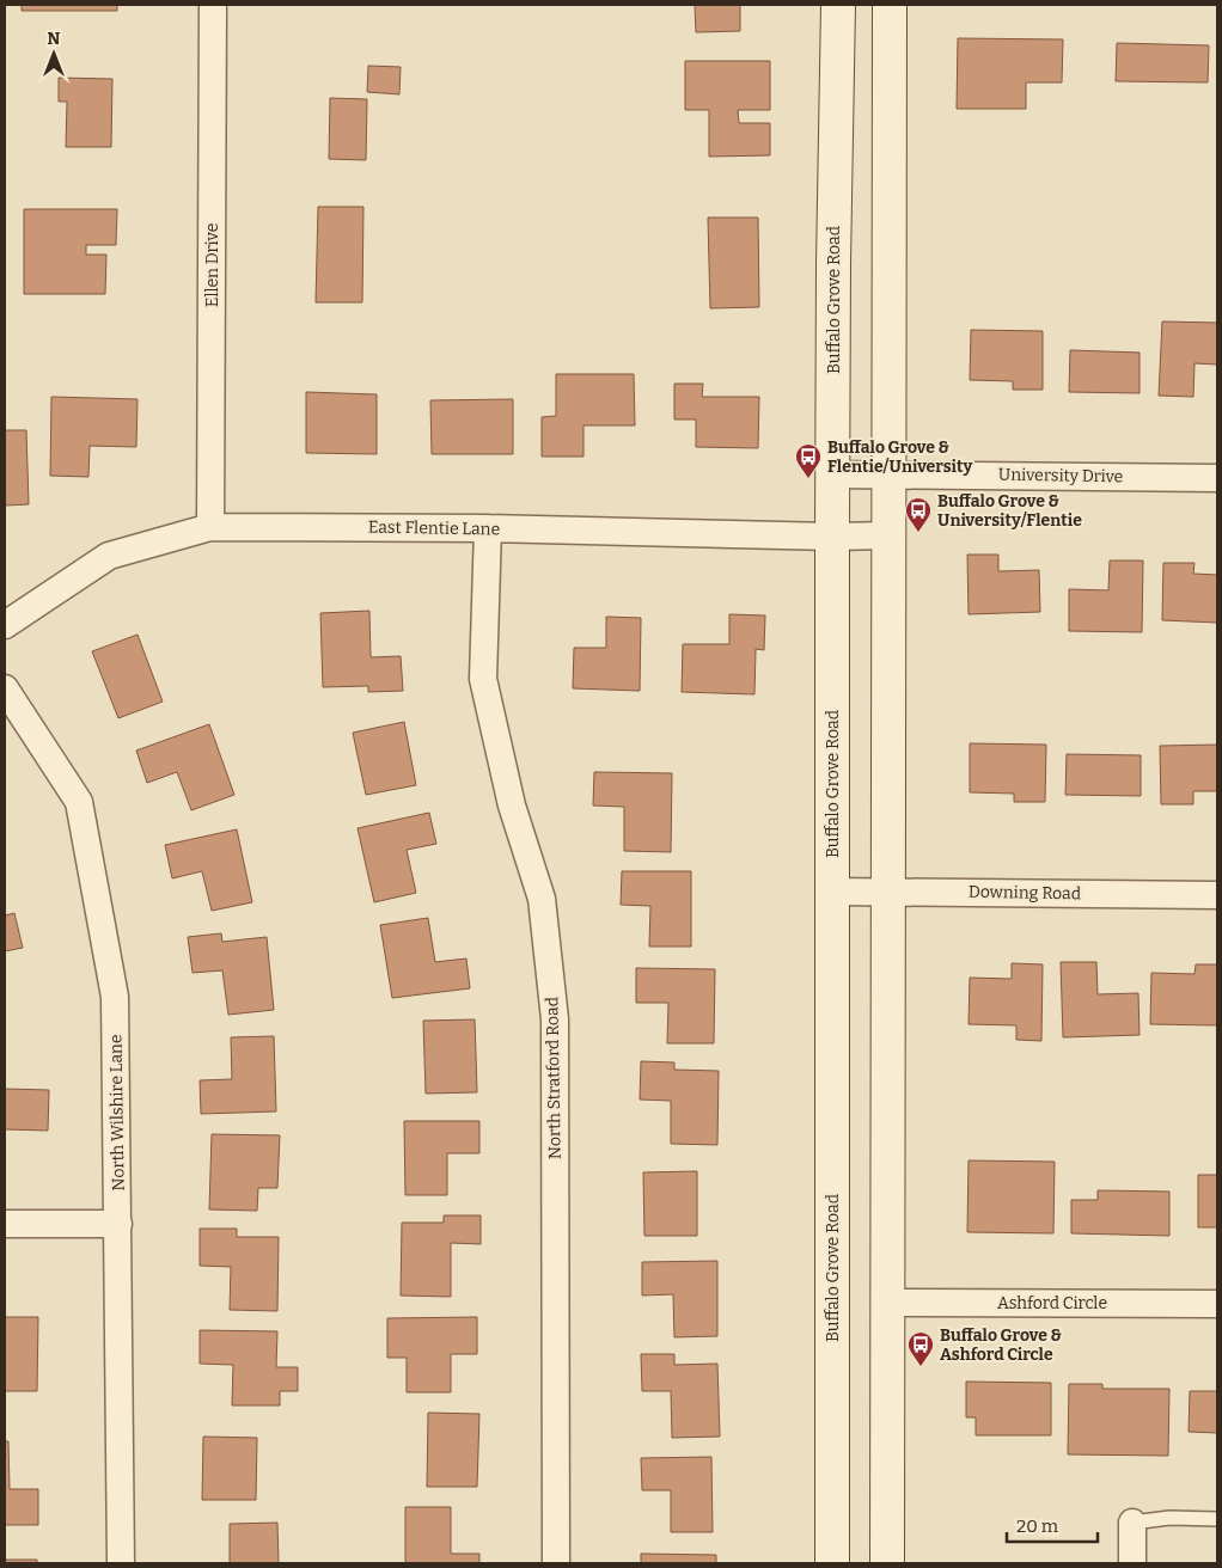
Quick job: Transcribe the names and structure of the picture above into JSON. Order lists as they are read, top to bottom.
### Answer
{
  "streets": {
    "main road": ["Buffalo Grove Road"],
    "street": [
      "Ellen Drive",
      "University Drive",
      "East Flentie Lane",
      "Downing Road",
      "North Stratford Road",
      "North Wilshire Lane",
      "Ashford Circle"
    ]
  },
  "crossings": [
    ["Ellen Drive", "East Flentie Lane"],
    ["Buffalo Grove Road", "University Drive"],
    ["Buffalo Grove Road", "East Flentie Lane"],
    ["Buffalo Grove Road", "Downing Road"],
    ["East Flentie Lane", "North Stratford Road"]
  ],
  "places": {
    "bus stop": ["Buffalo Grove & Flentie/University", "Buffalo Grove & University/Flentie", "Buffalo Grove & Ashford Circle"]
  },
  "scale_bar": "20 m",
  "north": "top"
}
